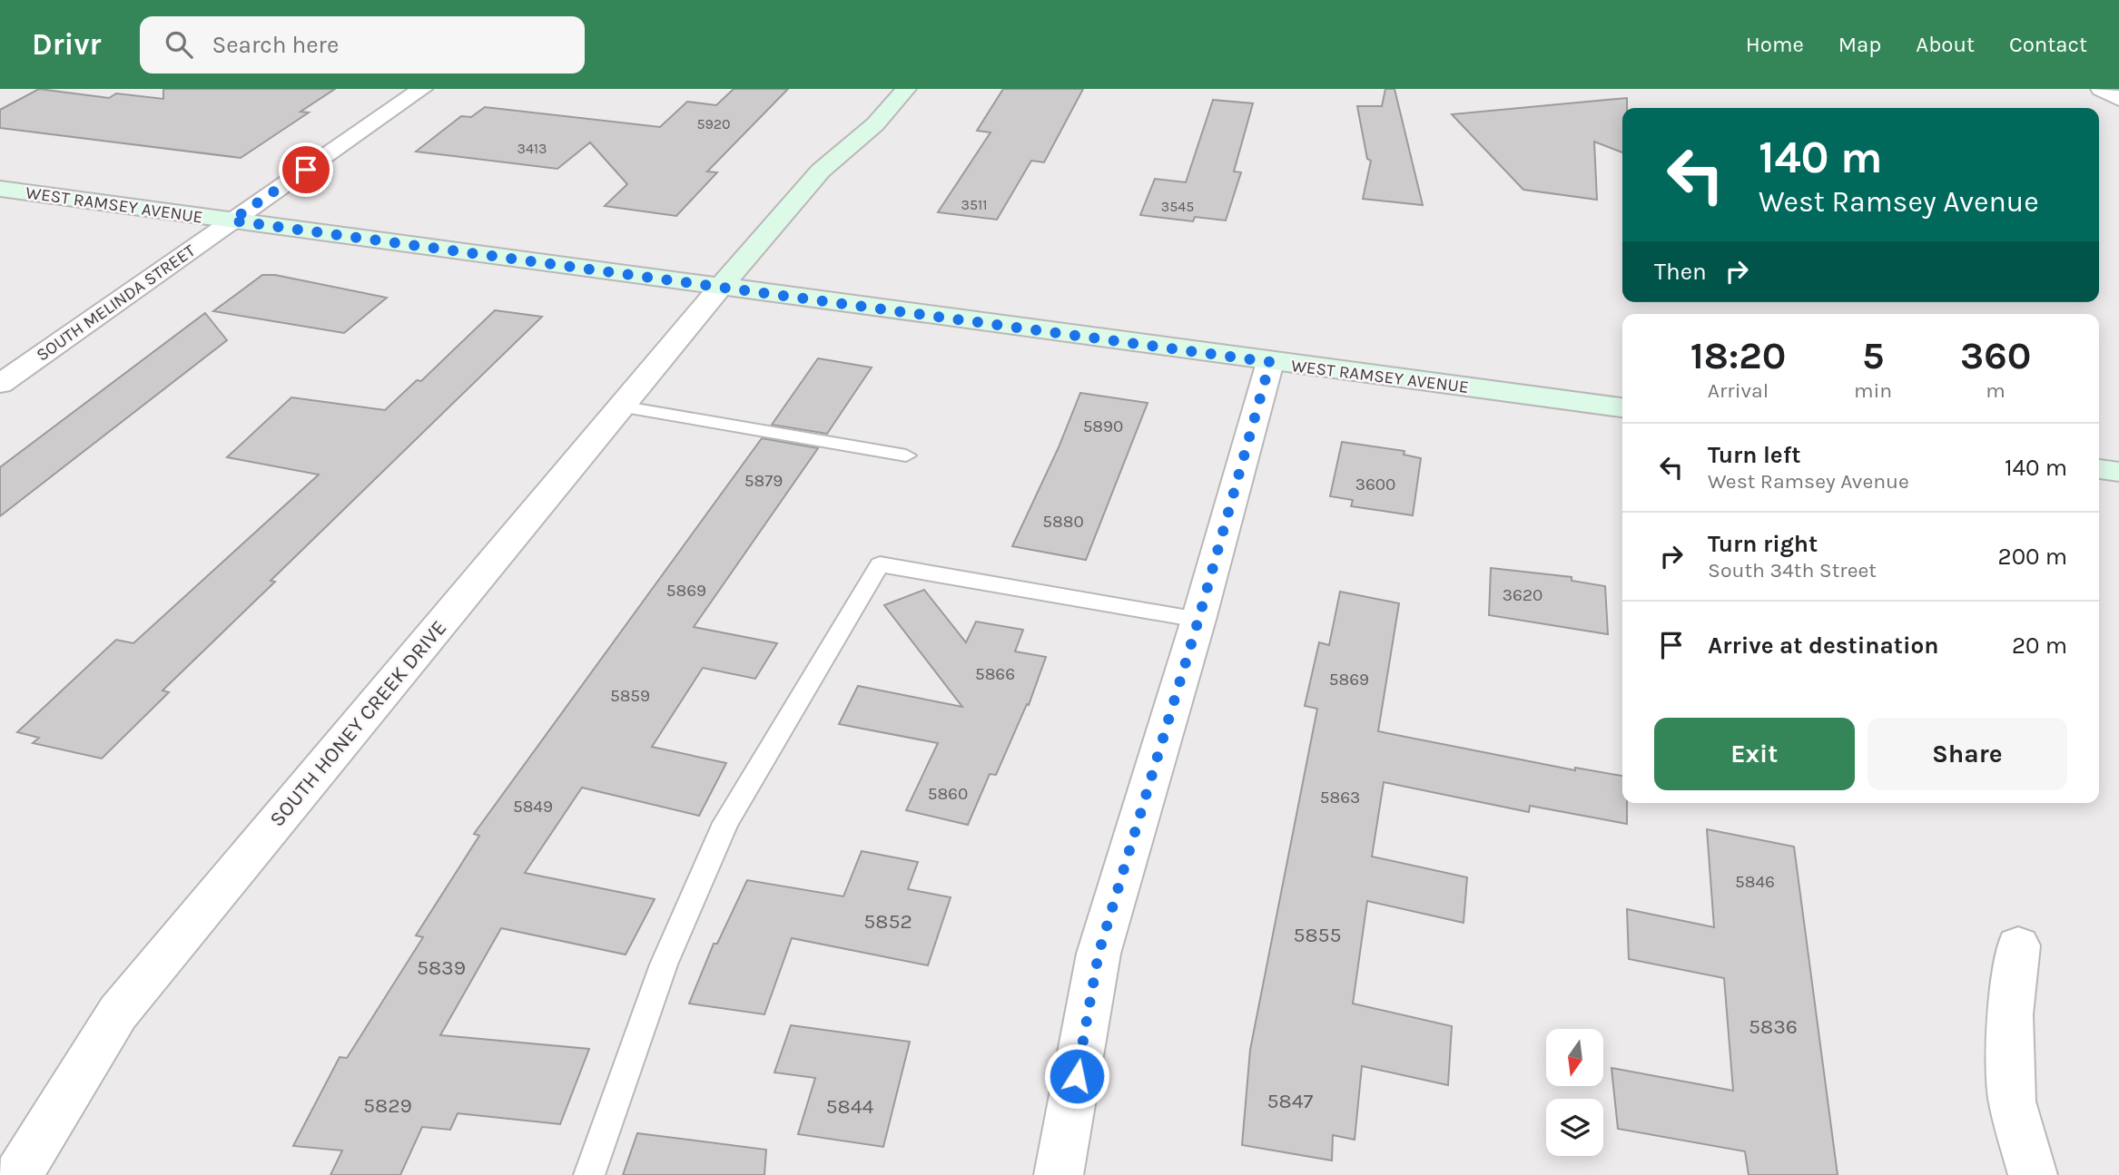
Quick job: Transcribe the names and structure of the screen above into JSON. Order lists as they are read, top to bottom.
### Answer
{
  "streets": {
    "street": ["WEST RAMSEY AVENUE", "SOUTH MELINDA STREET", "SOUTH HONEY CREEK DRIVE"]
  },
  "crossings": [
    ["WEST RAMSEY AVENUE", "SOUTH MELINDA STREET"],
    ["WEST RAMSEY AVENUE", "SOUTH HONEY CREEK DRIVE"]
  ],
  "house_numbers": [
    "5920",
    "3413",
    "3511",
    "3545",
    "5890",
    "5879",
    "3600",
    "5880",
    "5869",
    "3620",
    "5866",
    "5869",
    "5859",
    "5860",
    "5863",
    "5849",
    "5846",
    "5852",
    "5855",
    "5839",
    "5836",
    "5847",
    "5829",
    "5844"
  ],
  "north": "bottom",
  "page": {
    "header": "Drivr",
    "search": "Search here",
    "nav": [
      "Home",
      "Map",
      "About",
      "Contact"
    ],
    "turn": ["140 m", "West Ramsey Avenue"],
    "then": "Then",
    "eta": [
      "18:20",
      "Arrival",
      "5",
      "min",
      "360",
      "m"
    ],
    "list": [
      {
        "name": "Turn left",
        "note": "West Ramsey Avenue",
        "value": "140 m"
      },
      {
        "name": "Turn right",
        "note": "South 34th Street",
        "value": "200 m"
      },
      {
        "name": "Arrive at destination",
        "value": "20 m"
      }
    ],
    "buttons": ["Exit", "Share"]
  }
}
